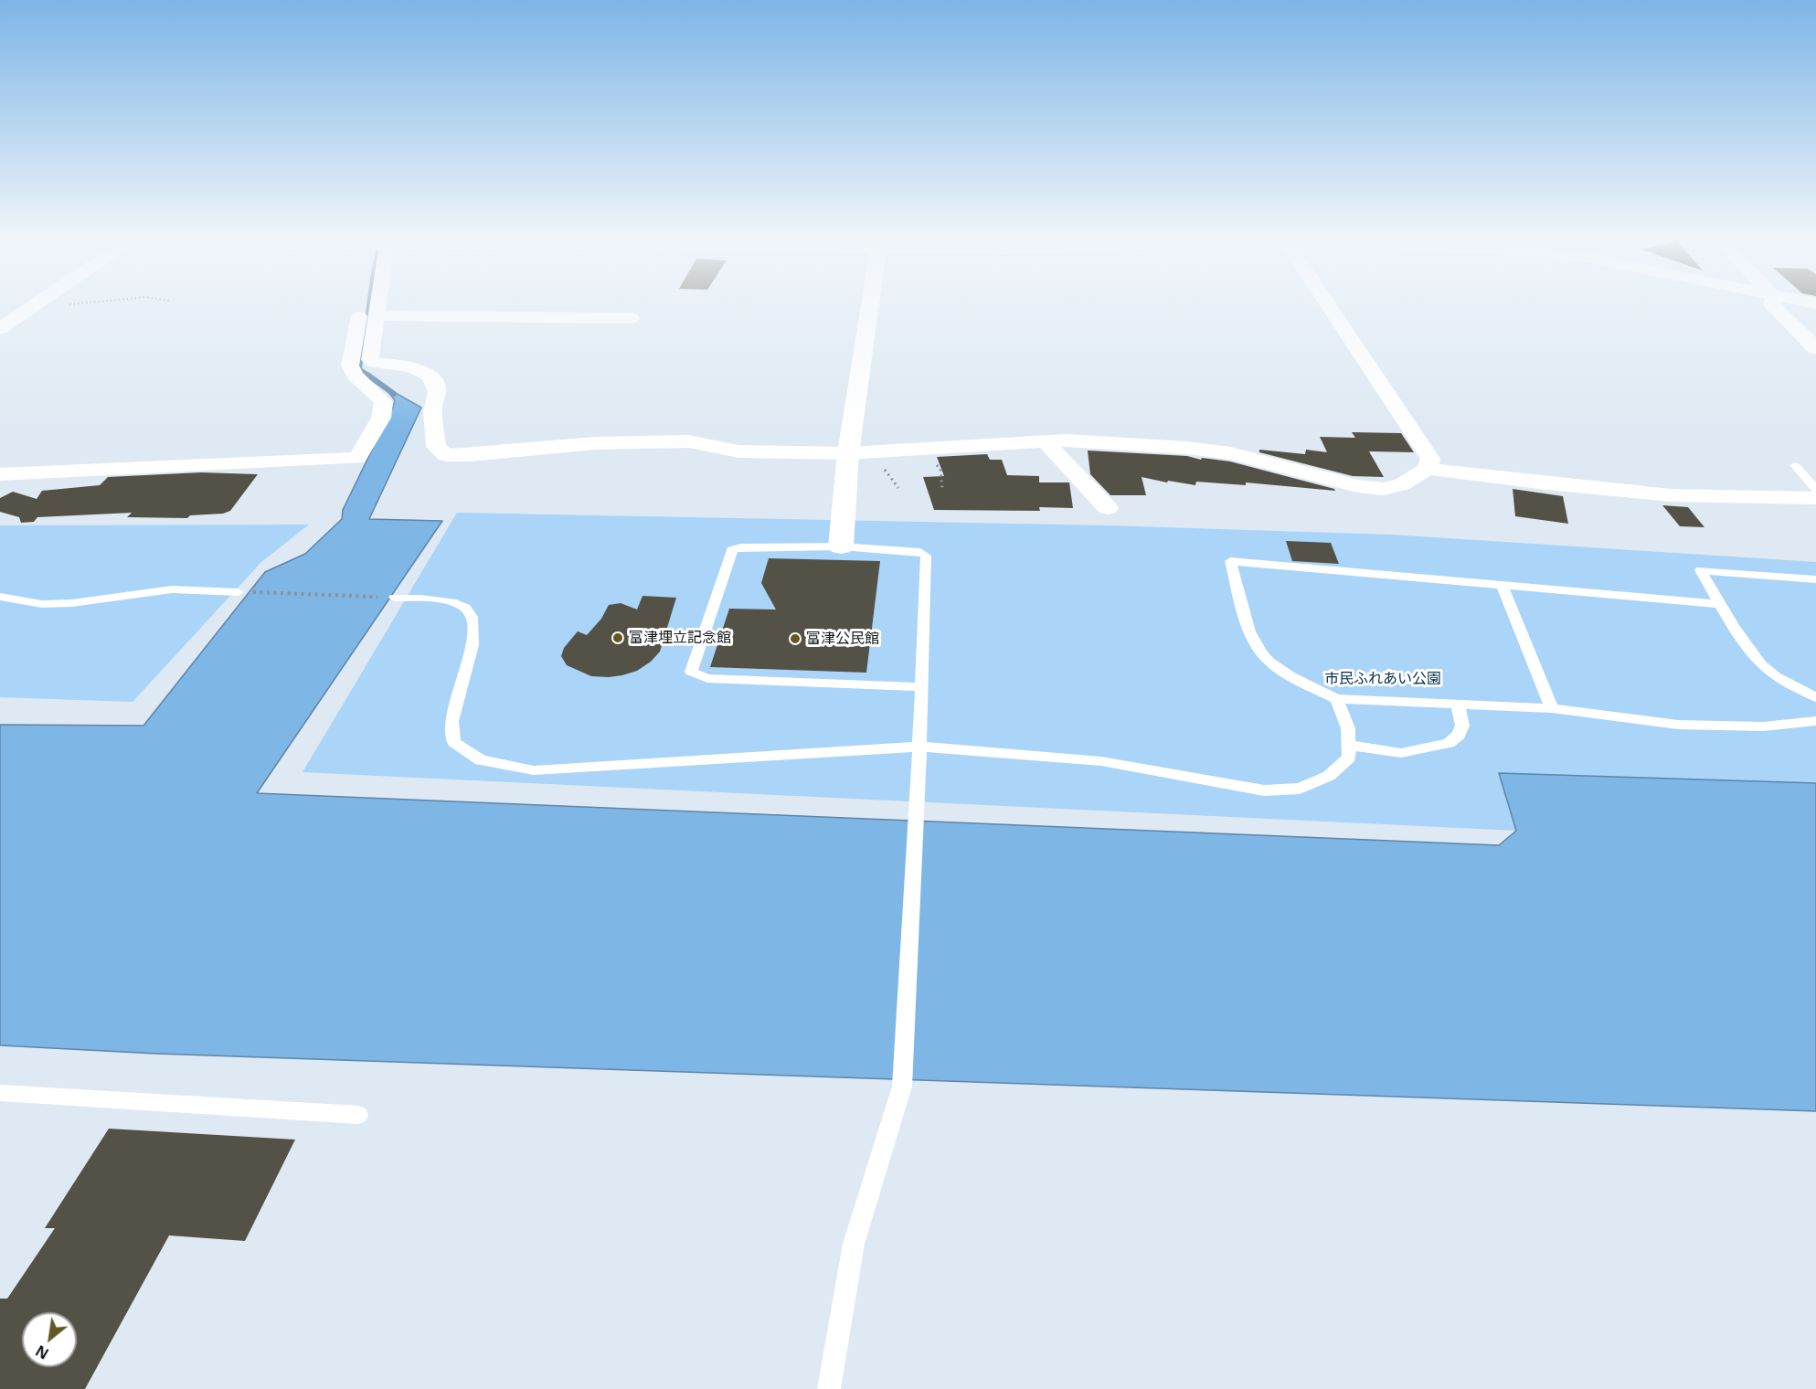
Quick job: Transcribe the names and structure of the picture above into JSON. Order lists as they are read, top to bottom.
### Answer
{
  "parks": ["市民ふれあい公園"],
  "places": ["富津埋立記念館", "富津公民館"],
  "north": "bottom left"
}
